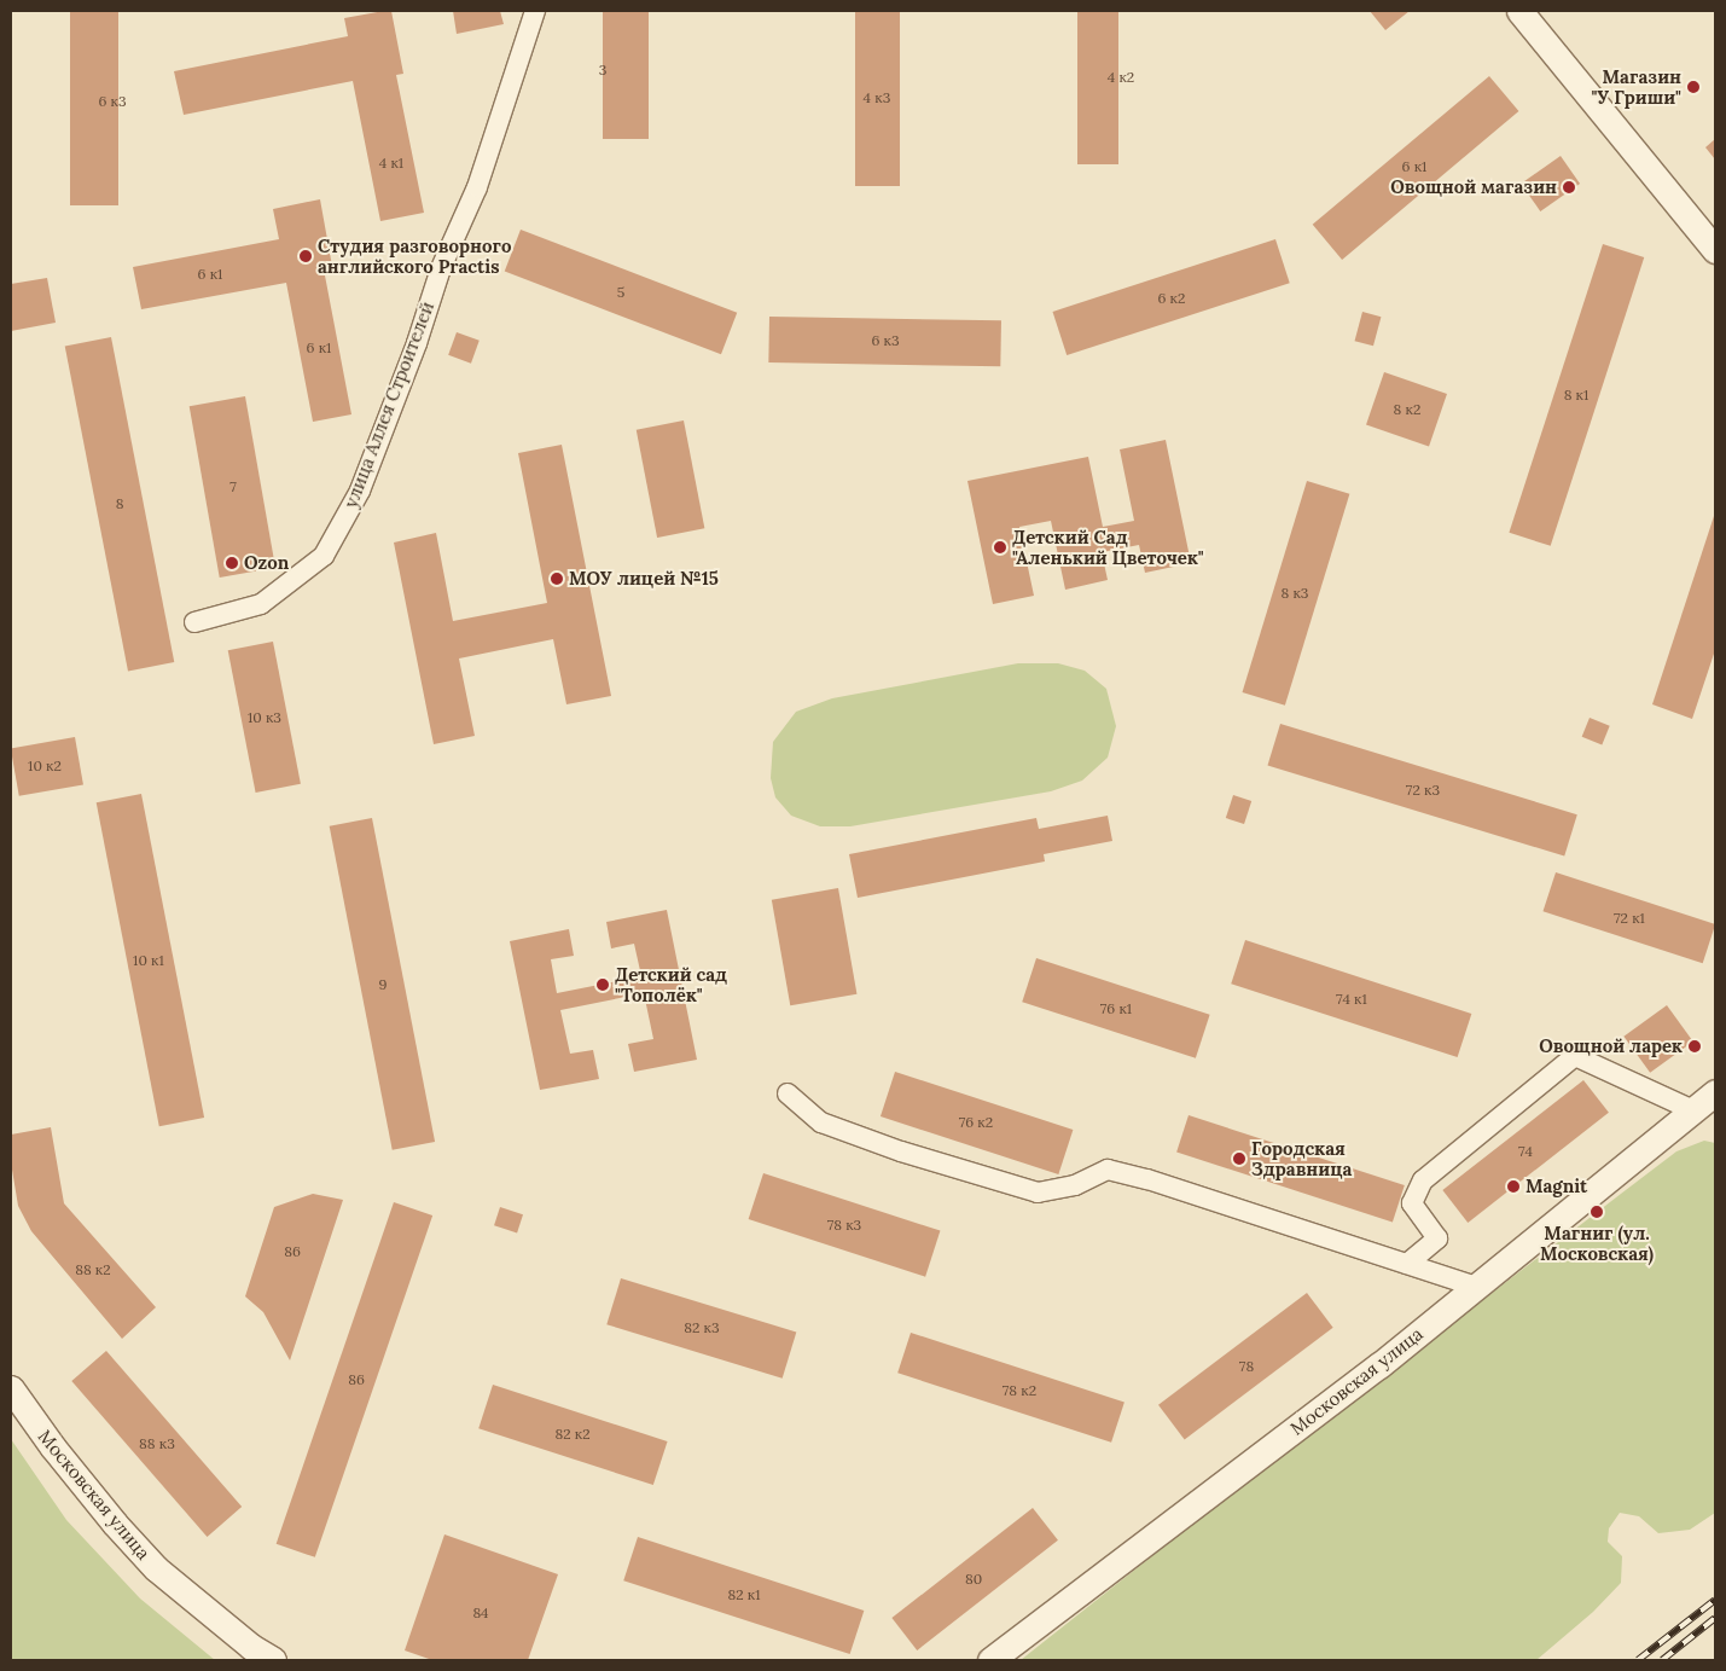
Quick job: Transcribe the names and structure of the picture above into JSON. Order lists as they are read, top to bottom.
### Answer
{
  "streets": {
    "street": ["улица Аллея Строителей", "Московская улица"]
  },
  "places": [
    "Магазин \"У Гриши\"",
    "Овощной магазин",
    "Студия разговорного английского Practis",
    "Детский Сад \"Аленький Цветочек\"",
    "Ozon",
    "МОУ лицей №15",
    "Детский сад \"Тополёк\"",
    "Овощной ларек",
    "Городская Здравница",
    "Magnit",
    "Магниг (ул. Московская)"
  ],
  "house_numbers": [
    "3",
    "4 к2",
    "4 к3",
    "6 к3",
    "4 к1",
    "6 к1",
    "6 к1",
    "5",
    "6 к2",
    "6 к3",
    "6 к1",
    "8 к1",
    "8 к2",
    "7",
    "8",
    "8 к3",
    "10 к3",
    "10 к2",
    "72 к3",
    "72 к1",
    "10 к1",
    "9",
    "74 к1",
    "76 к1",
    "76 к2",
    "74",
    "78 к3",
    "86",
    "88 к2",
    "82 к3",
    "78",
    "86",
    "78 к2",
    "82 к2",
    "88 к3",
    "80",
    "82 к1",
    "84"
  ]
}
